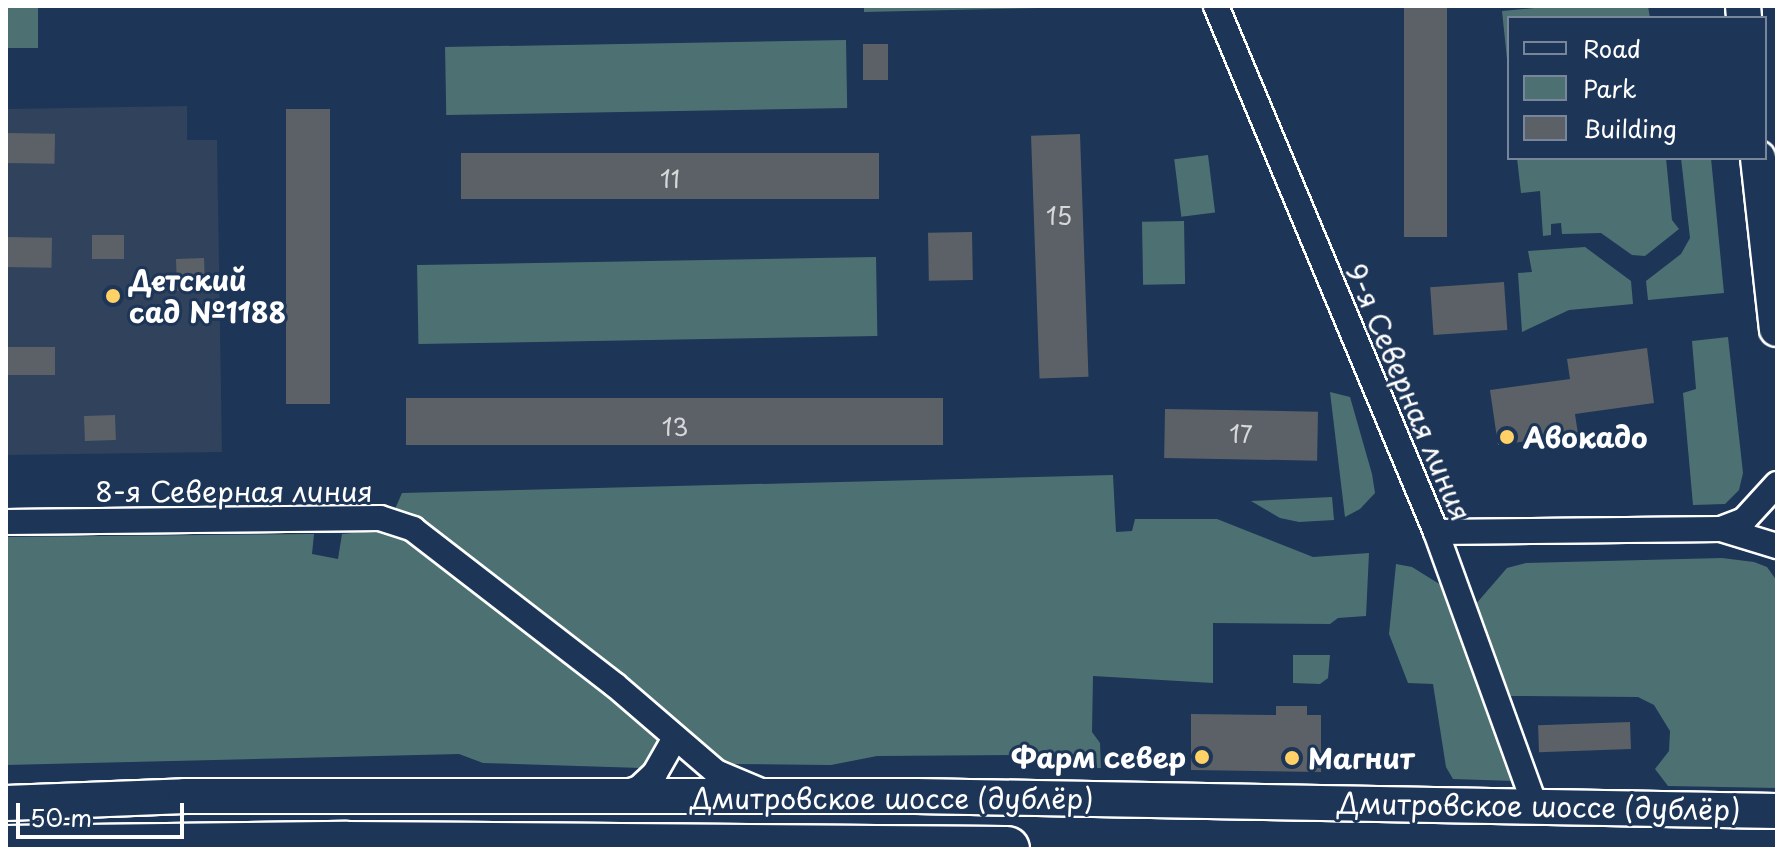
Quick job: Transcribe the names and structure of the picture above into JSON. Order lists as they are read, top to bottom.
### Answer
{
  "streets": {
    "street": ["9-я Северная линия", "8-я Северная линия", "Дмитровское шоссе (дублёр)"]
  },
  "crossings": [
    ["9-я Северная линия", "Дмитровское шоссе (дублёр)"],
    ["8-я Северная линия", "Дмитровское шоссе (дублёр)"]
  ],
  "places": [
    "Детский сад №1188",
    "Авокадо",
    "Фарм север",
    "Магнит"
  ],
  "house_numbers": [
    "11",
    "15",
    "13",
    "17"
  ],
  "legend": ["Road", "Park", "Building"],
  "scale_bar": "50 m"
}
